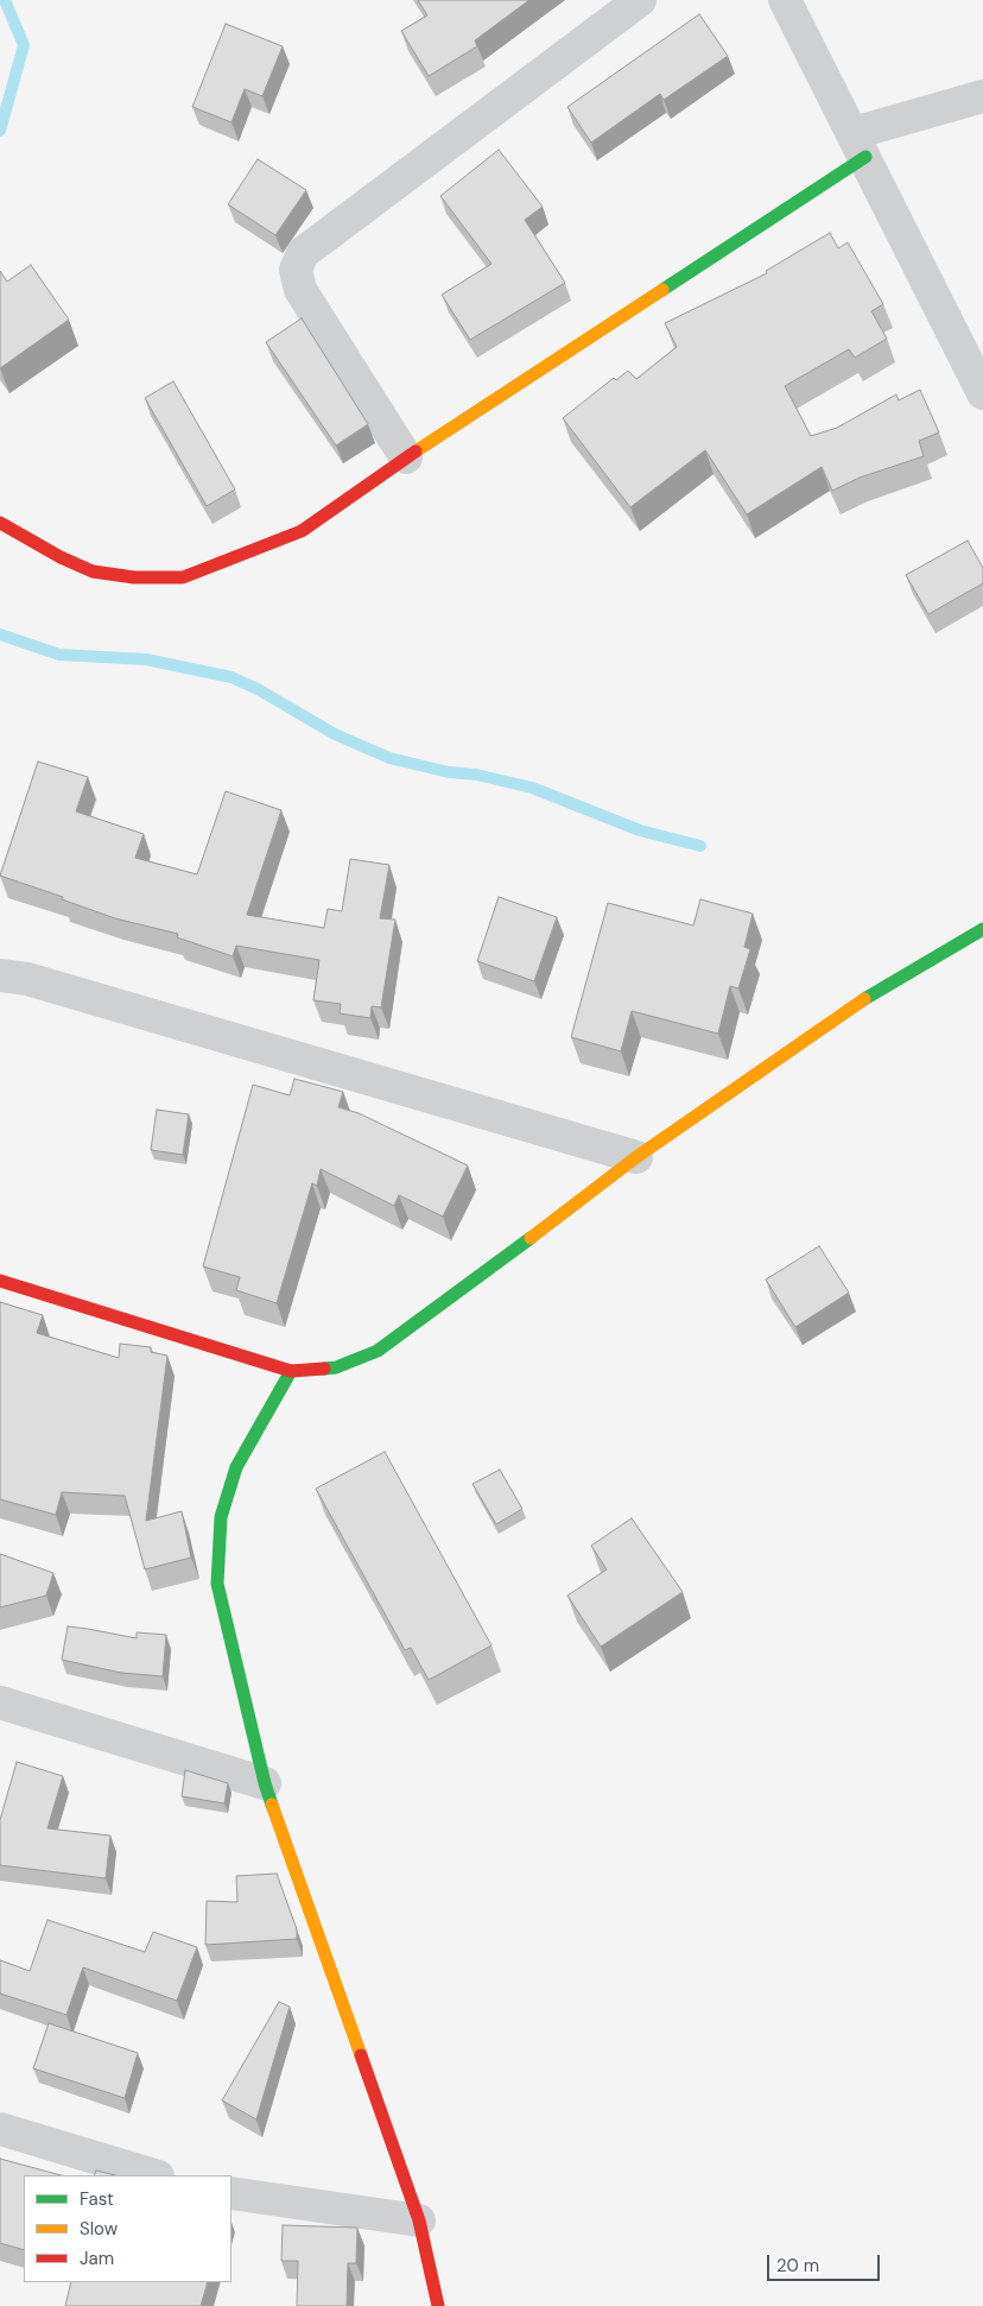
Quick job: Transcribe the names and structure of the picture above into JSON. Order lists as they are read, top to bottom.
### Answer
{
  "legend": ["Fast", "Slow", "Jam"],
  "scale_bar": "20 m"
}
